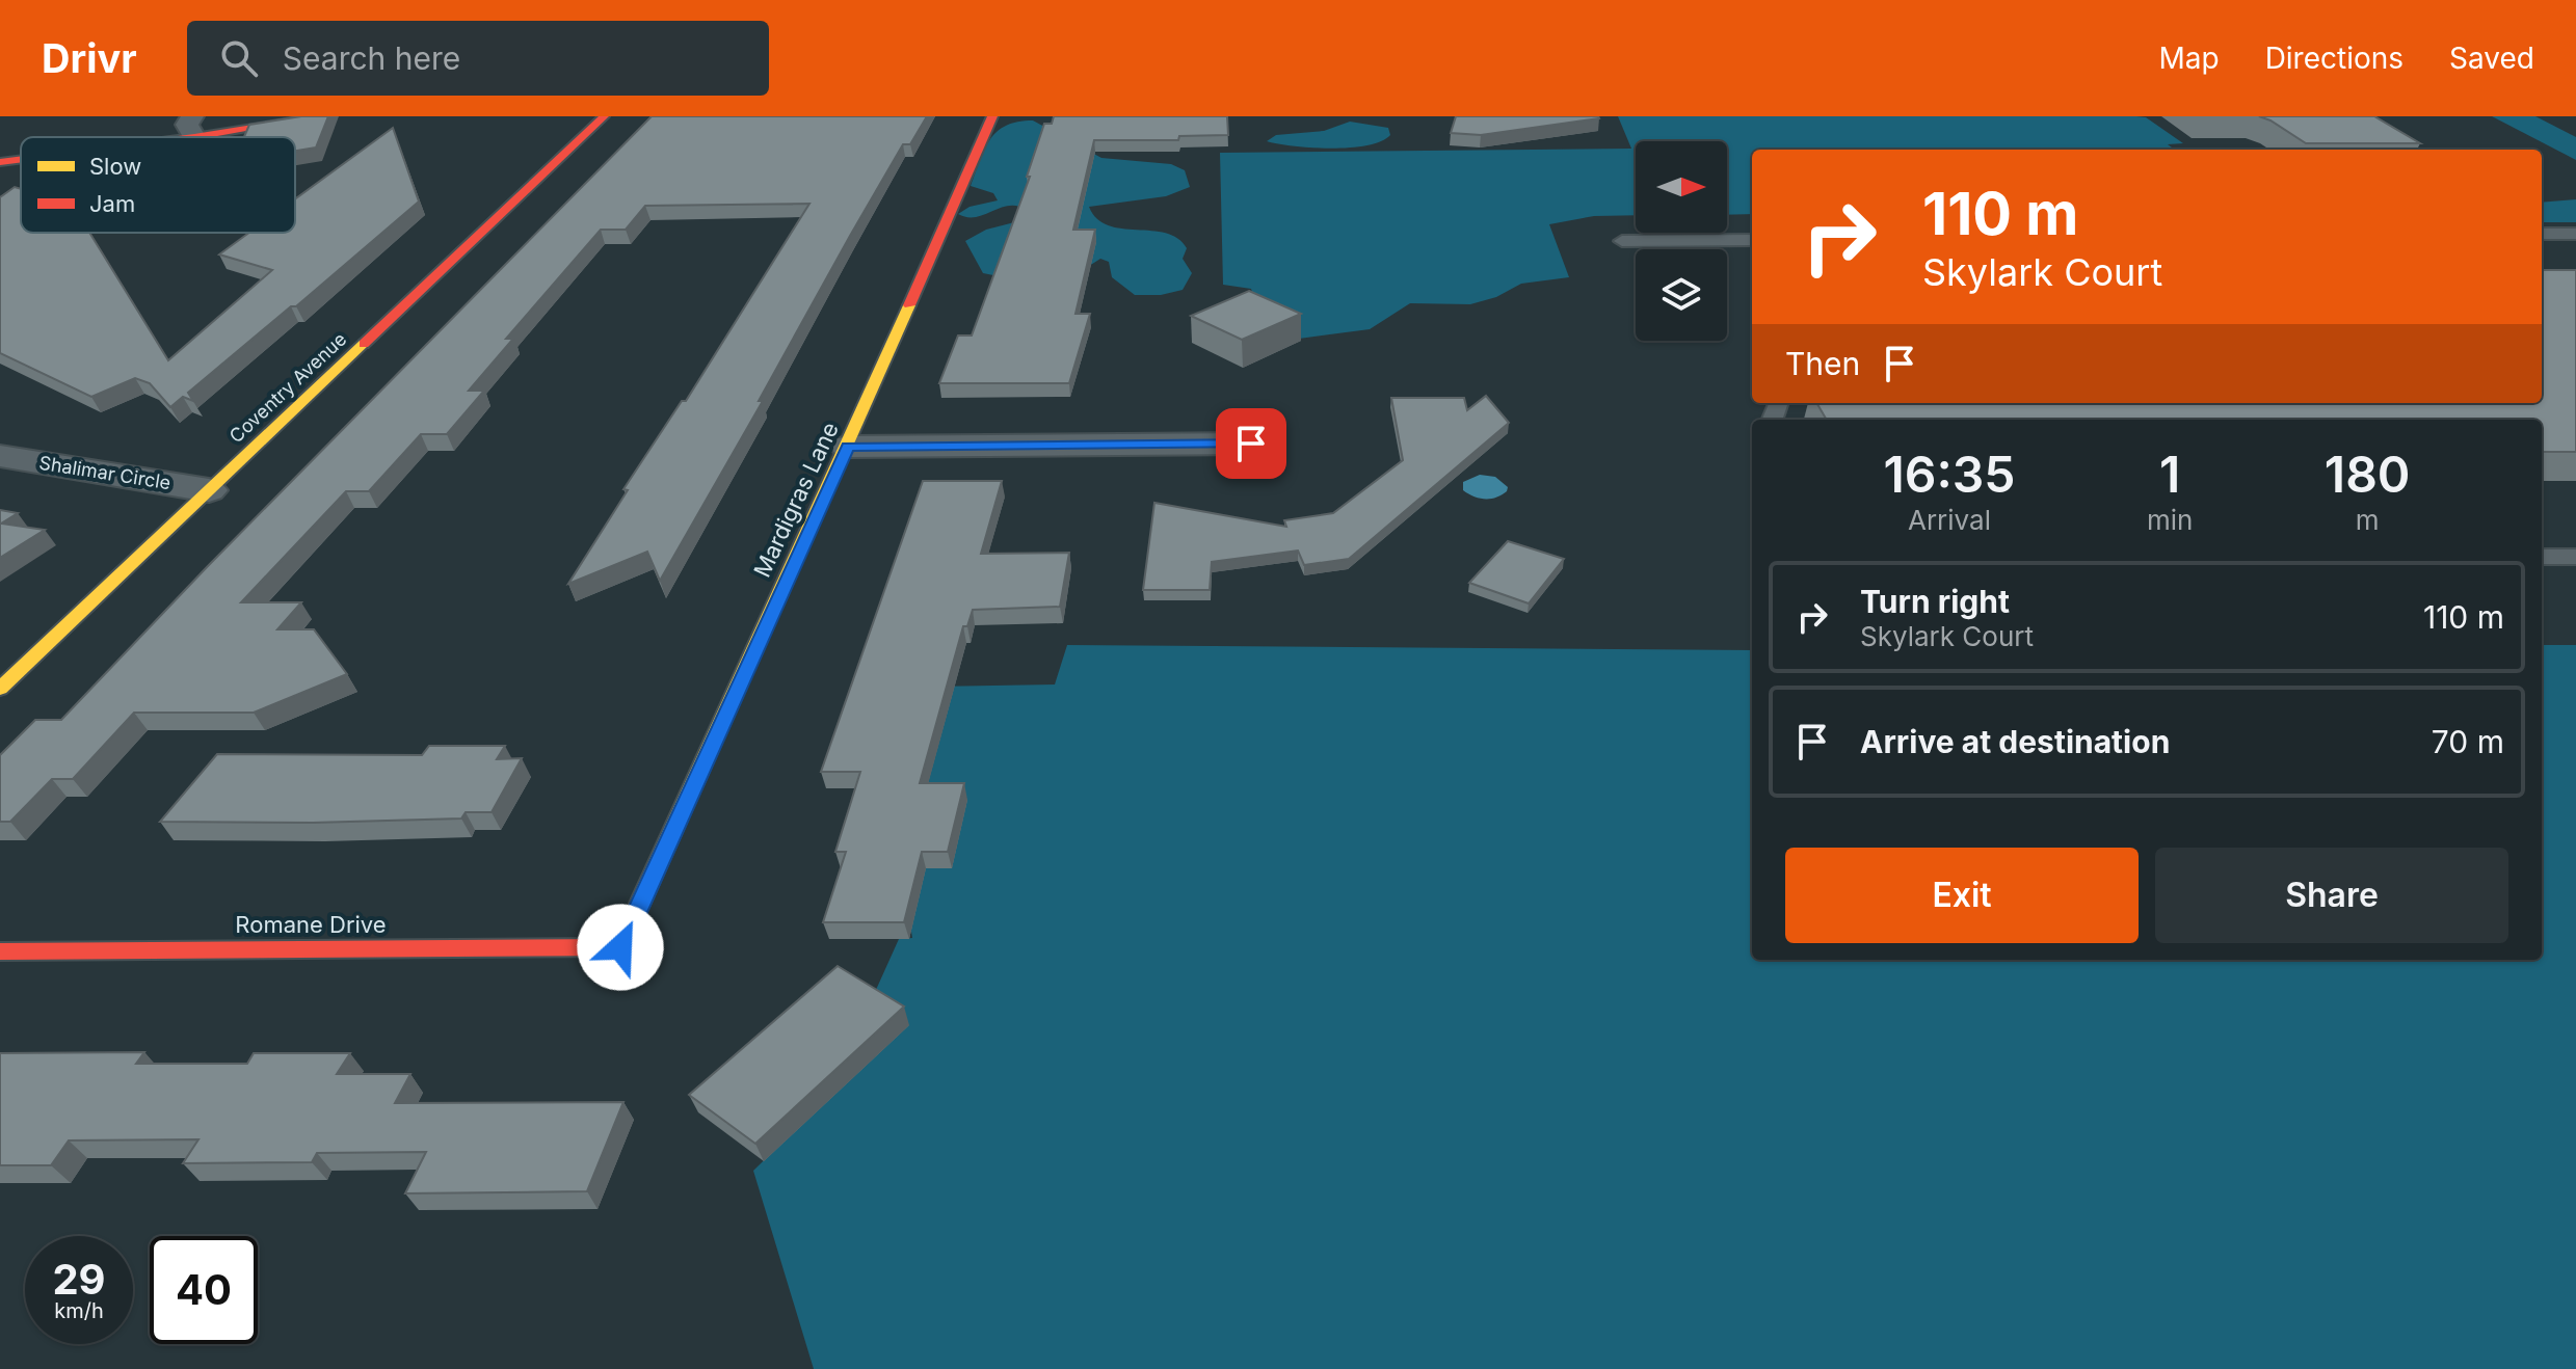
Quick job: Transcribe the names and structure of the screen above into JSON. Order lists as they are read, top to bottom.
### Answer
{
  "streets": {
    "street": [
      "Coventry Avenue",
      "Shalimar Circle",
      "Mardigras Lane",
      "Romane Drive"
    ]
  },
  "crossings": [
    ["Coventry Avenue", "Shalimar Circle"],
    ["Mardigras Lane", "Romane Drive"]
  ],
  "legend": ["Slow", "Jam"],
  "north": "right",
  "page": {
    "header": "Drivr",
    "search": "Search here",
    "nav": ["Map", "Directions", "Saved"],
    "turn": ["110 m", "Skylark Court"],
    "then": "Then",
    "eta": [
      "16:35",
      "Arrival",
      "1",
      "min",
      "180",
      "m"
    ],
    "list": [
      {
        "name": "Turn right",
        "note": "Skylark Court",
        "value": "110 m"
      },
      {
        "name": "Arrive at destination",
        "value": "70 m"
      }
    ],
    "buttons": ["Exit", "Share"],
    "speed": "29 km/h",
    "limit": "40"
  }
}
